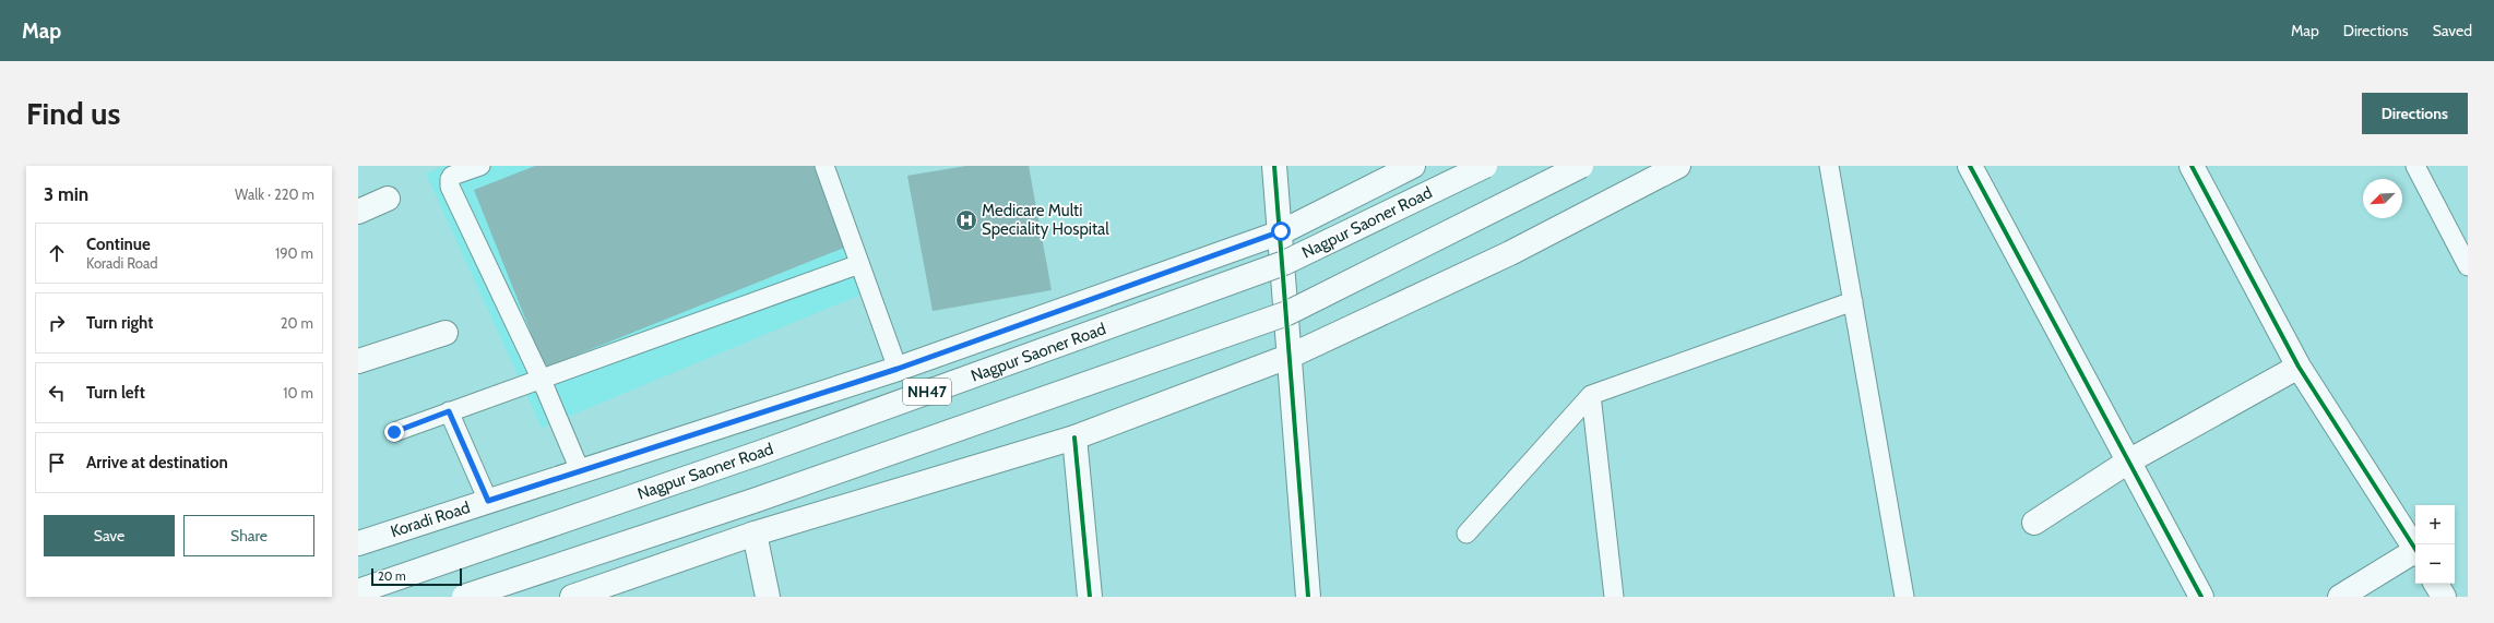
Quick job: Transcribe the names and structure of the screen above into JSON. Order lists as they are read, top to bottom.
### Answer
{
  "streets": {
    "main road": ["Nagpur Saoner Road", "NH47", "Koradi Road"]
  },
  "places": {
    "hospital": ["Medicare Multi Speciality Hospital"]
  },
  "scale_bar": "20 m",
  "north": "bottom left",
  "page": {
    "header": "Map",
    "nav": ["Map", "Directions", "Saved"],
    "buttons": [
      "Directions",
      ["Save", "Share"]
    ],
    "title": "Find us",
    "heading": ["3 min", "Walk · 220 m"],
    "list": [
      ["Continue", "Koradi Road", "190 m"],
      ["Turn right", "20 m"],
      ["Turn left", "10 m"],
      "Arrive at destination"
    ],
    "map_buttons": ["+", "−"],
    "scale": "20 m"
  }
}
